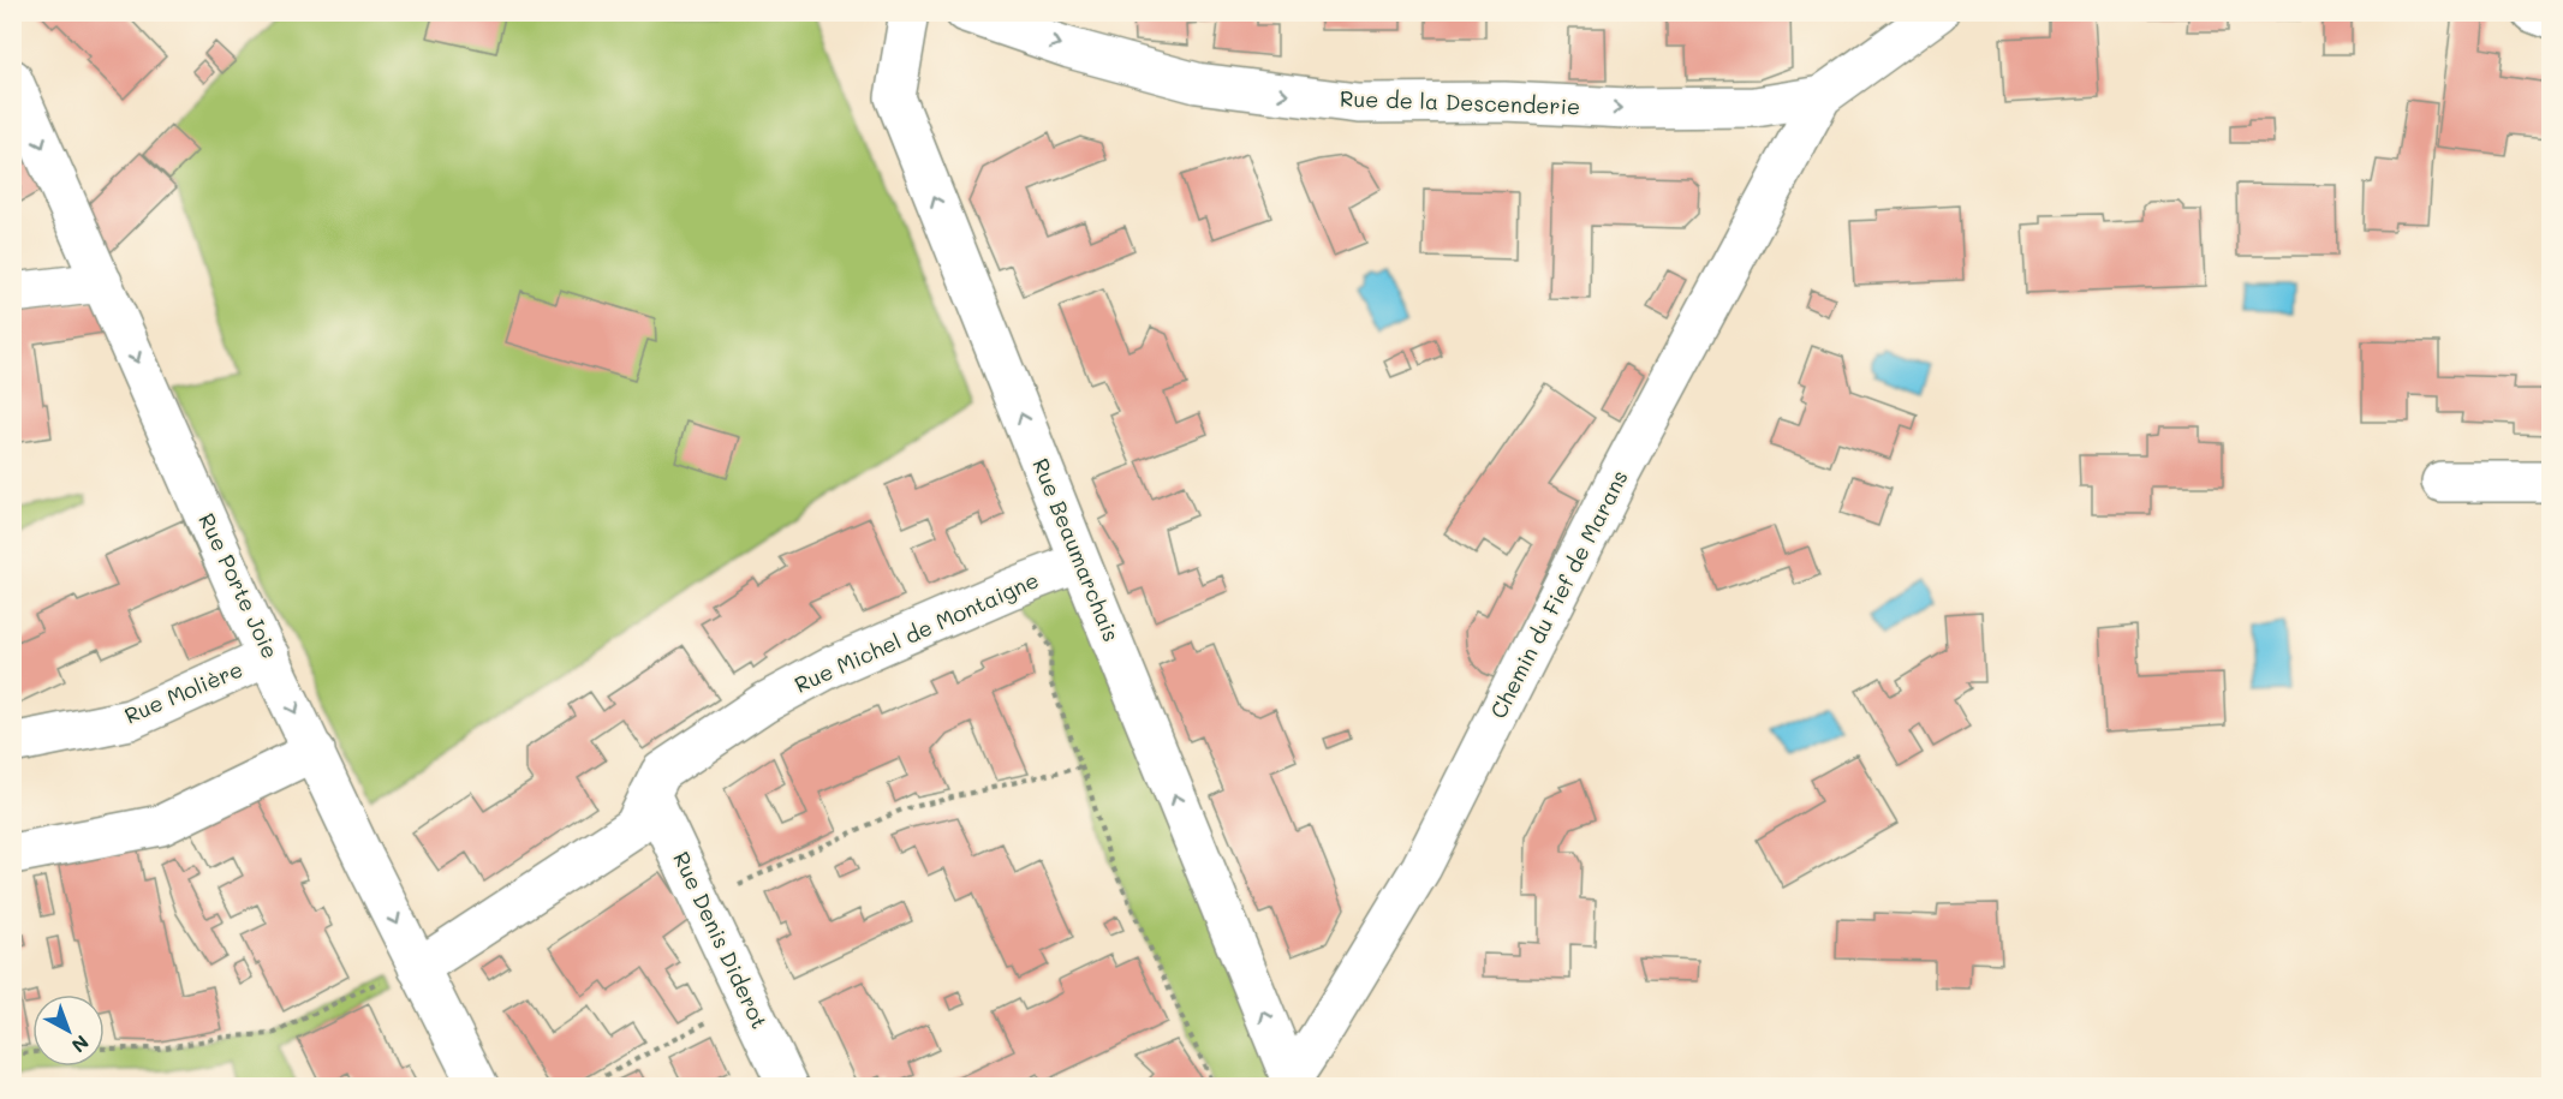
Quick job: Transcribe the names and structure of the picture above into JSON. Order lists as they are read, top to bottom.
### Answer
{
  "streets": {
    "street": [
      "Rue de la Descenderie",
      "Rue Beaumarchais",
      "Rue Porte Joie",
      "Chemin du Fief de Marans",
      "Rue Michel de Montaigne",
      "Rue Molière",
      "Rue Denis Diderot"
    ]
  },
  "crossings": [
    ["Rue de la Descenderie", "Chemin du Fief de Marans"],
    ["Rue Beaumarchais", "Chemin du Fief de Marans"],
    ["Rue Beaumarchais", "Rue Michel de Montaigne"],
    ["Rue Porte Joie", "Rue Michel de Montaigne"],
    ["Rue Porte Joie", "Rue Molière"],
    ["Rue Michel de Montaigne", "Rue Denis Diderot"]
  ],
  "one_way": ["Rue de la Descenderie", "Rue Beaumarchais", "Rue Porte Joie"],
  "north": "bottom right"
}
